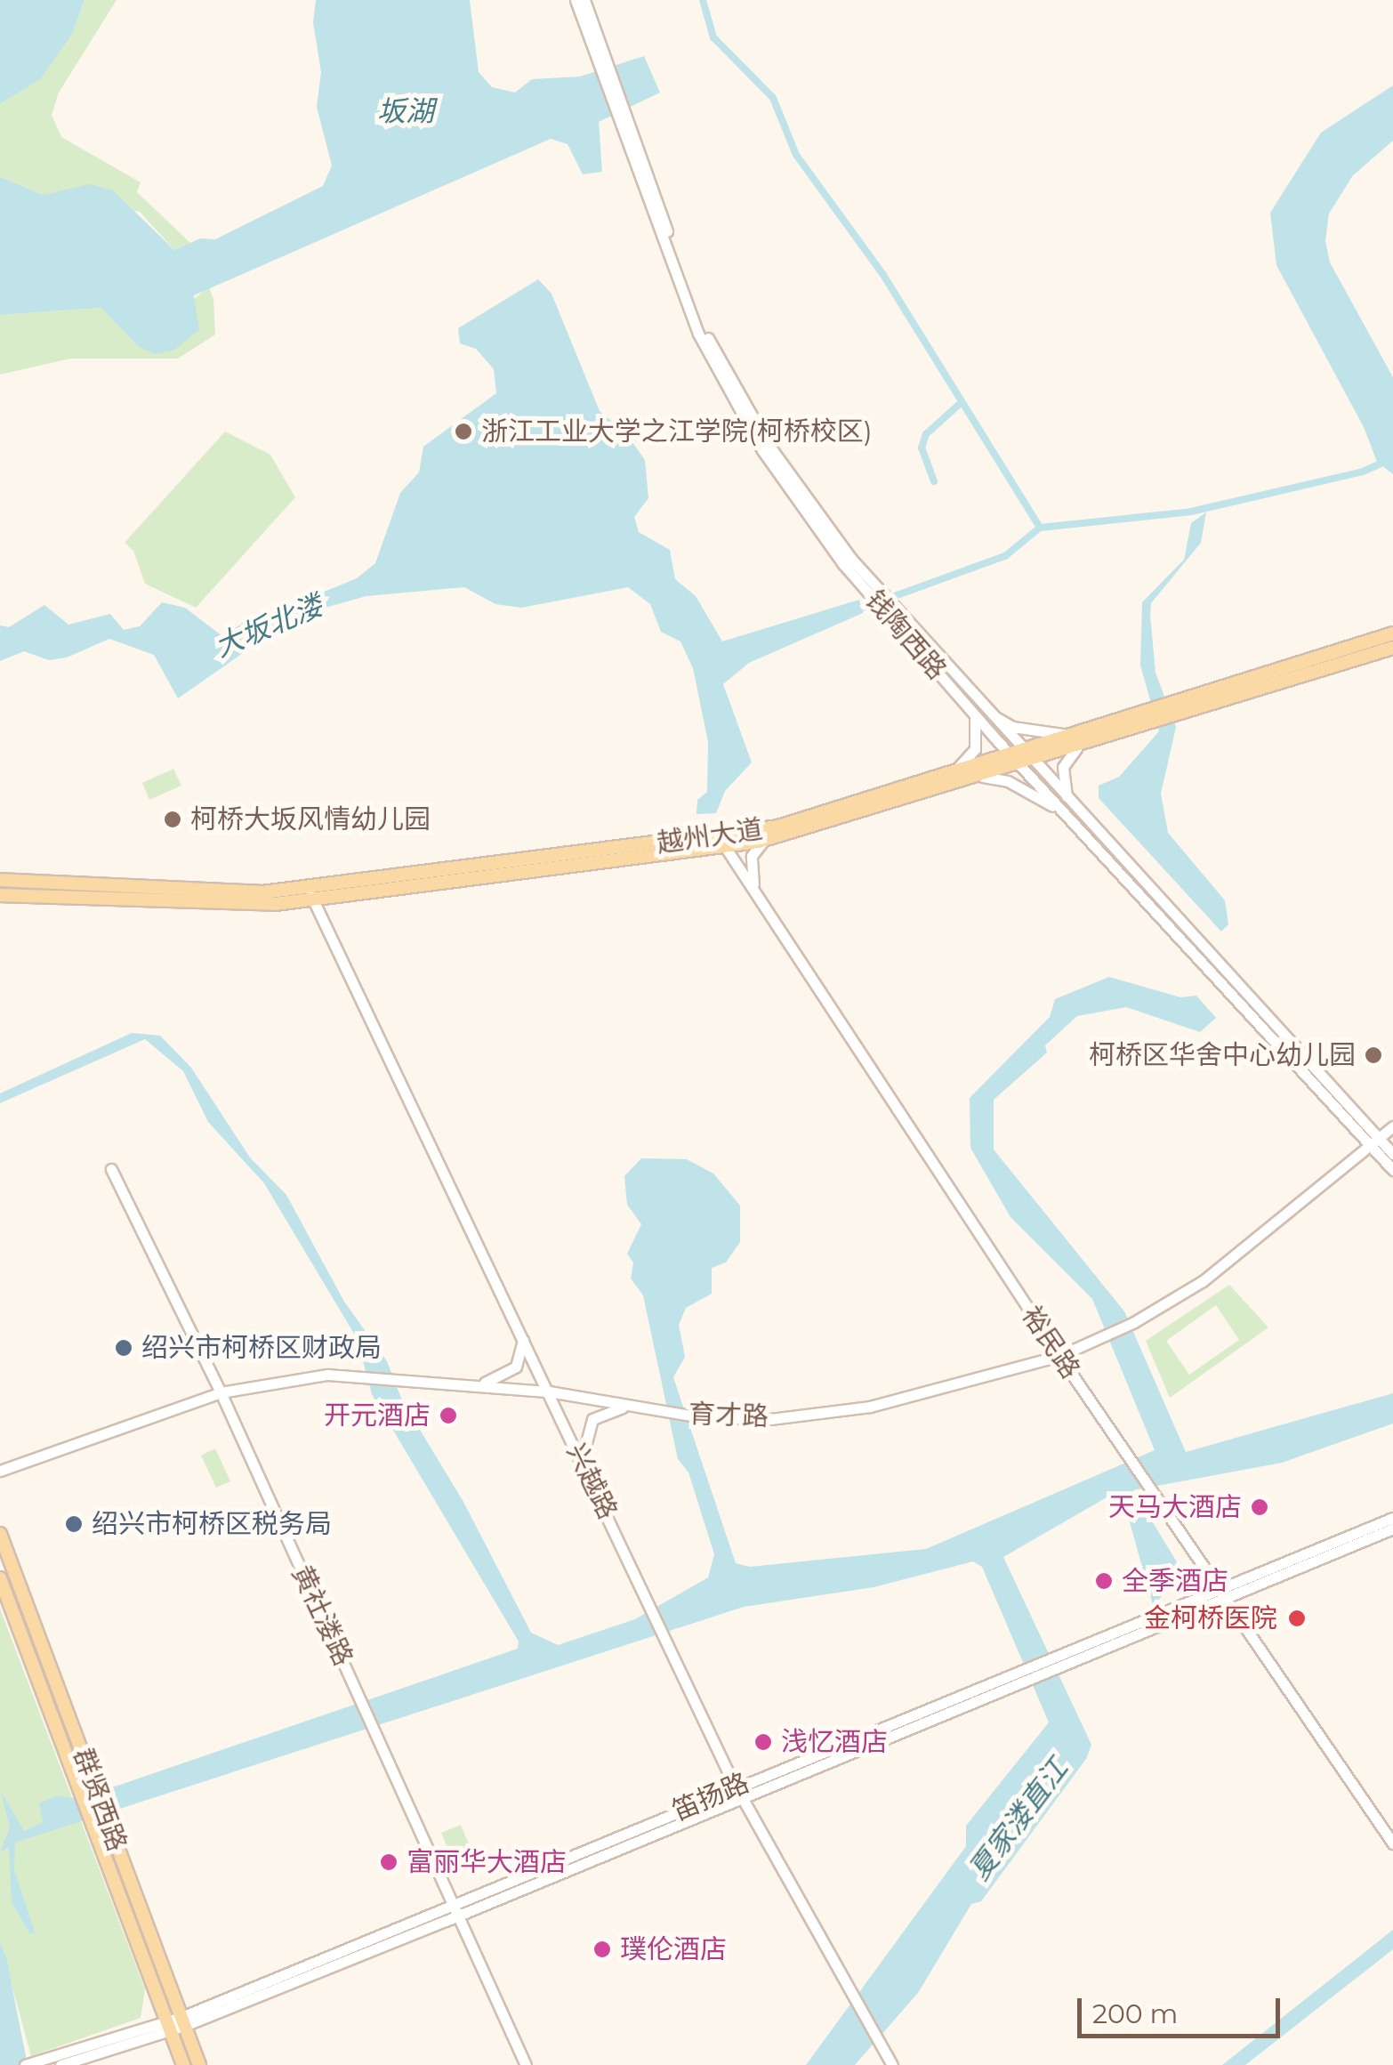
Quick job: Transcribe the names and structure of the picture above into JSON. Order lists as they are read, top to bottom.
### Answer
{
  "streets": {
    "main road": ["越州大道", "群贤西路"],
    "street": [
      "钱陶西路",
      "裕民路",
      "育才路",
      "兴越路",
      "黄社溇路",
      "笛扬路"
    ]
  },
  "crossings": [
    ["钱陶西路", "越州大道"],
    ["钱陶西路", "育才路"],
    ["越州大道", "裕民路"],
    ["越州大道", "兴越路"],
    ["裕民路", "育才路"],
    ["裕民路", "笛扬路"],
    ["育才路", "兴越路"],
    ["育才路", "黄社溇路"],
    ["兴越路", "笛扬路"],
    ["黄社溇路", "笛扬路"],
    ["笛扬路", "群贤西路"]
  ],
  "water": ["坂湖", "大坂北溇", "夏家溇直江"],
  "places": [
    "浙江工业大学之江学院(柯桥校区)",
    "柯桥大坂风情幼儿园",
    "柯桥区华舍中心幼儿园",
    "绍兴市柯桥区财政局",
    "开元酒店",
    "天马大酒店",
    "绍兴市柯桥区税务局",
    "全季酒店",
    "金柯桥医院",
    "浅忆酒店",
    "富丽华大酒店",
    "璞伦酒店"
  ],
  "scale_bar": "200 m"
}
